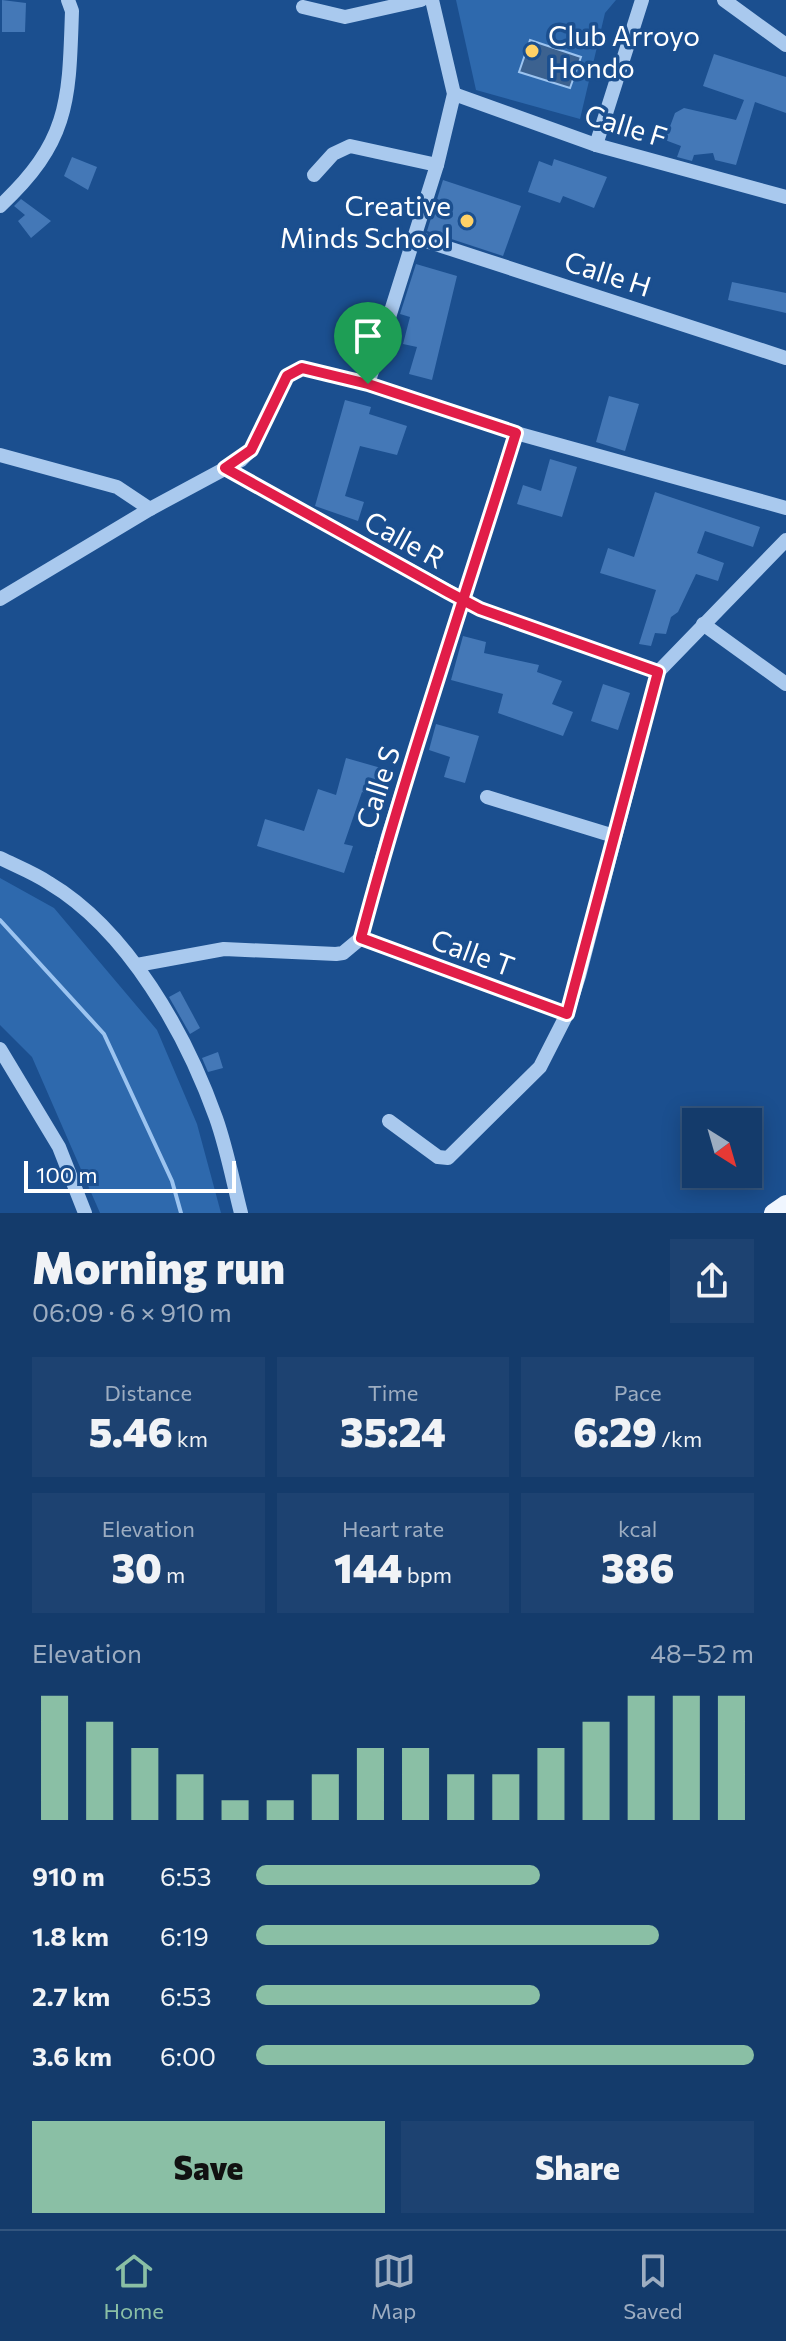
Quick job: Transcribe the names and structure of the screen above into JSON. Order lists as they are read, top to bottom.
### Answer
{
  "streets": {
    "street": [
      "Calle F",
      "Calle H",
      "Calle R",
      "Calle S",
      "Calle T"
    ]
  },
  "crossings": [
    ["Calle R", "Calle S"],
    ["Calle S", "Calle T"]
  ],
  "places": ["Club Arroyo Hondo", "Creative Minds School"],
  "scale_bar": "100 m",
  "north": "bottom right",
  "page": {
    "scale": "100 m",
    "heading": ["Morning run", "06:09 · 6 × 910 m"],
    "stats": [
      ["Distance", "5.46 km"],
      ["Time", "35:24"],
      ["Pace", "6:29 /km"],
      ["Elevation", "30 m"],
      ["Heart rate", "144 bpm"],
      ["kcal", "386"]
    ],
    "chart": ["Elevation", "48–52 m"],
    "list": [
      {
        "name": "910 m",
        "note": "6:53"
      },
      {
        "name": "1.8 km",
        "note": "6:19"
      },
      {
        "name": "2.7 km",
        "note": "6:53"
      },
      {
        "name": "3.6 km",
        "note": "6:00"
      }
    ],
    "buttons": ["Save", "Share"],
    "tabs": ["Home", "Map", "Saved"]
  }
}
